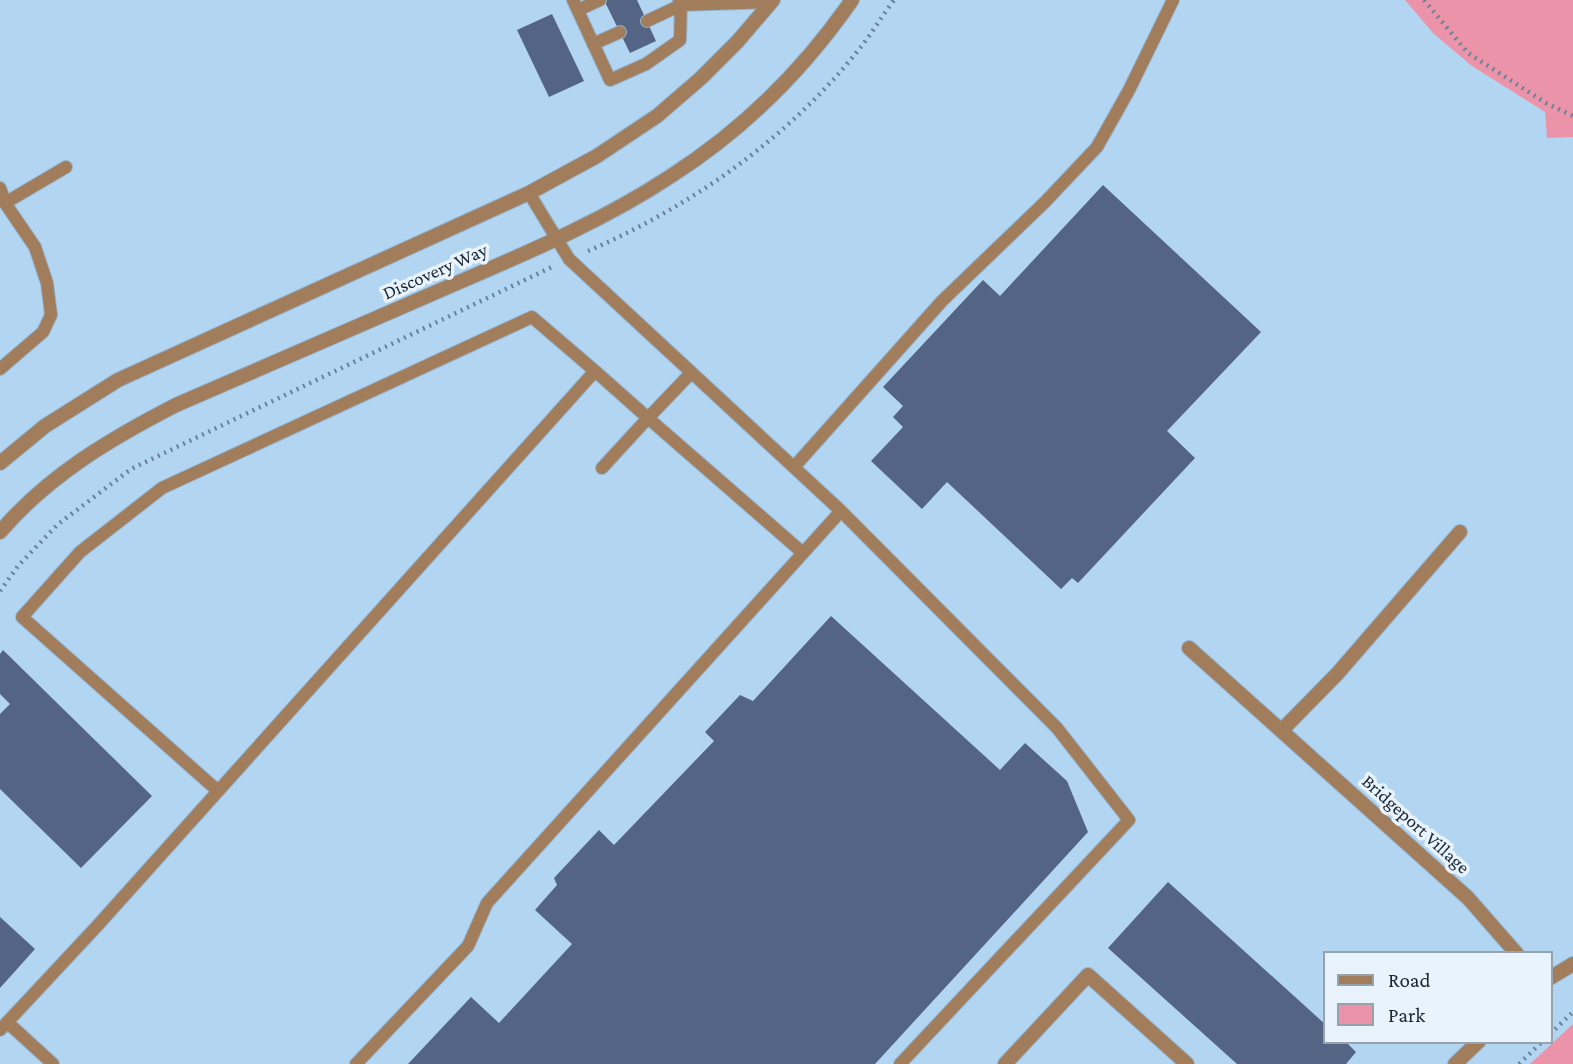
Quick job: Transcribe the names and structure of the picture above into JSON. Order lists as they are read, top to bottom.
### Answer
{
  "streets": {
    "street": ["Discovery Way", "Bridgeport Village"]
  },
  "legend": ["Road", "Park"]
}
